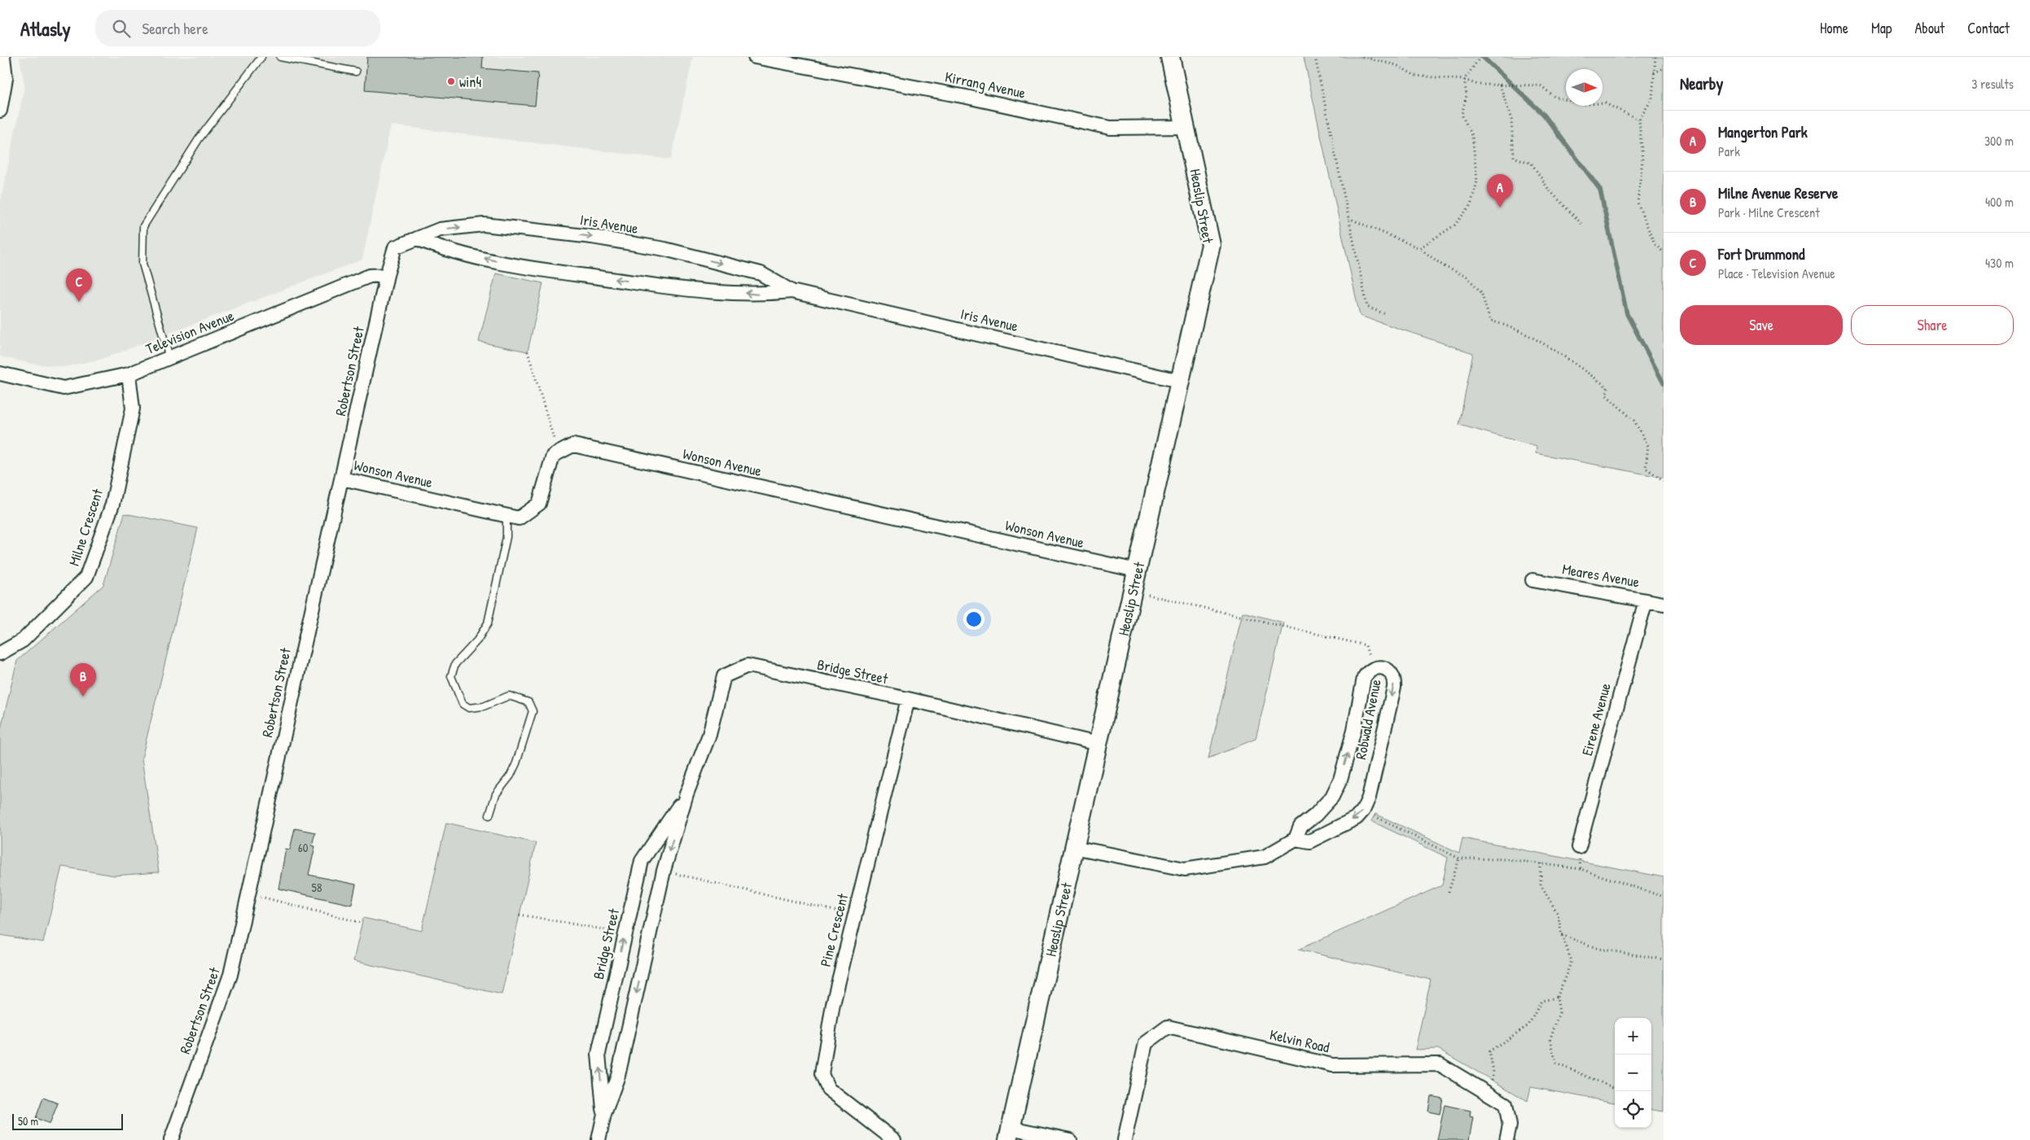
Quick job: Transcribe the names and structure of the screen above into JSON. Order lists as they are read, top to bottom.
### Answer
{
  "streets": {
    "street": [
      "Kirrang Avenue",
      "Heaslip Street",
      "Iris Avenue",
      "Television Avenue",
      "Robertson Street",
      "Wonson Avenue",
      "Milne Crescent",
      "Meares Avenue",
      "Bridge Street",
      "Robwald Avenue",
      "Eirene Avenue",
      "Pine Crescent",
      "Kelvin Road"
    ]
  },
  "crossings": [
    ["Kirrang Avenue", "Heaslip Street"],
    ["Heaslip Street", "Iris Avenue"],
    ["Heaslip Street", "Wonson Avenue"],
    ["Heaslip Street", "Bridge Street"],
    ["Heaslip Street", "Robwald Avenue"],
    ["Iris Avenue", "Robertson Street"],
    ["Television Avenue", "Robertson Street"],
    ["Television Avenue", "Milne Crescent"],
    ["Robertson Street", "Wonson Avenue"],
    ["Meares Avenue", "Eirene Avenue"],
    ["Bridge Street", "Pine Crescent"]
  ],
  "places": ["win4"],
  "house_numbers": ["60", "58"],
  "scale_bar": "50 m",
  "north": "right",
  "page": {
    "header": "Atlasly",
    "search": "Search here",
    "nav": [
      "Home",
      "Map",
      "About",
      "Contact"
    ],
    "heading": ["Nearby", "3 results"],
    "list": [
      {
        "mark": "A",
        "name": "Mangerton Park",
        "note": "Park",
        "value": "300 m"
      },
      {
        "mark": "B",
        "name": "Milne Avenue Reserve",
        "note": "Park · Milne Crescent",
        "value": "400 m"
      },
      {
        "mark": "C",
        "name": "Fort Drummond",
        "note": "Place · Television Avenue",
        "value": "430 m"
      }
    ],
    "pins": ["A", "C", "B"],
    "buttons": ["Save", "Share"],
    "map_buttons": ["+", "−"],
    "scale": "50 m"
  }
}
